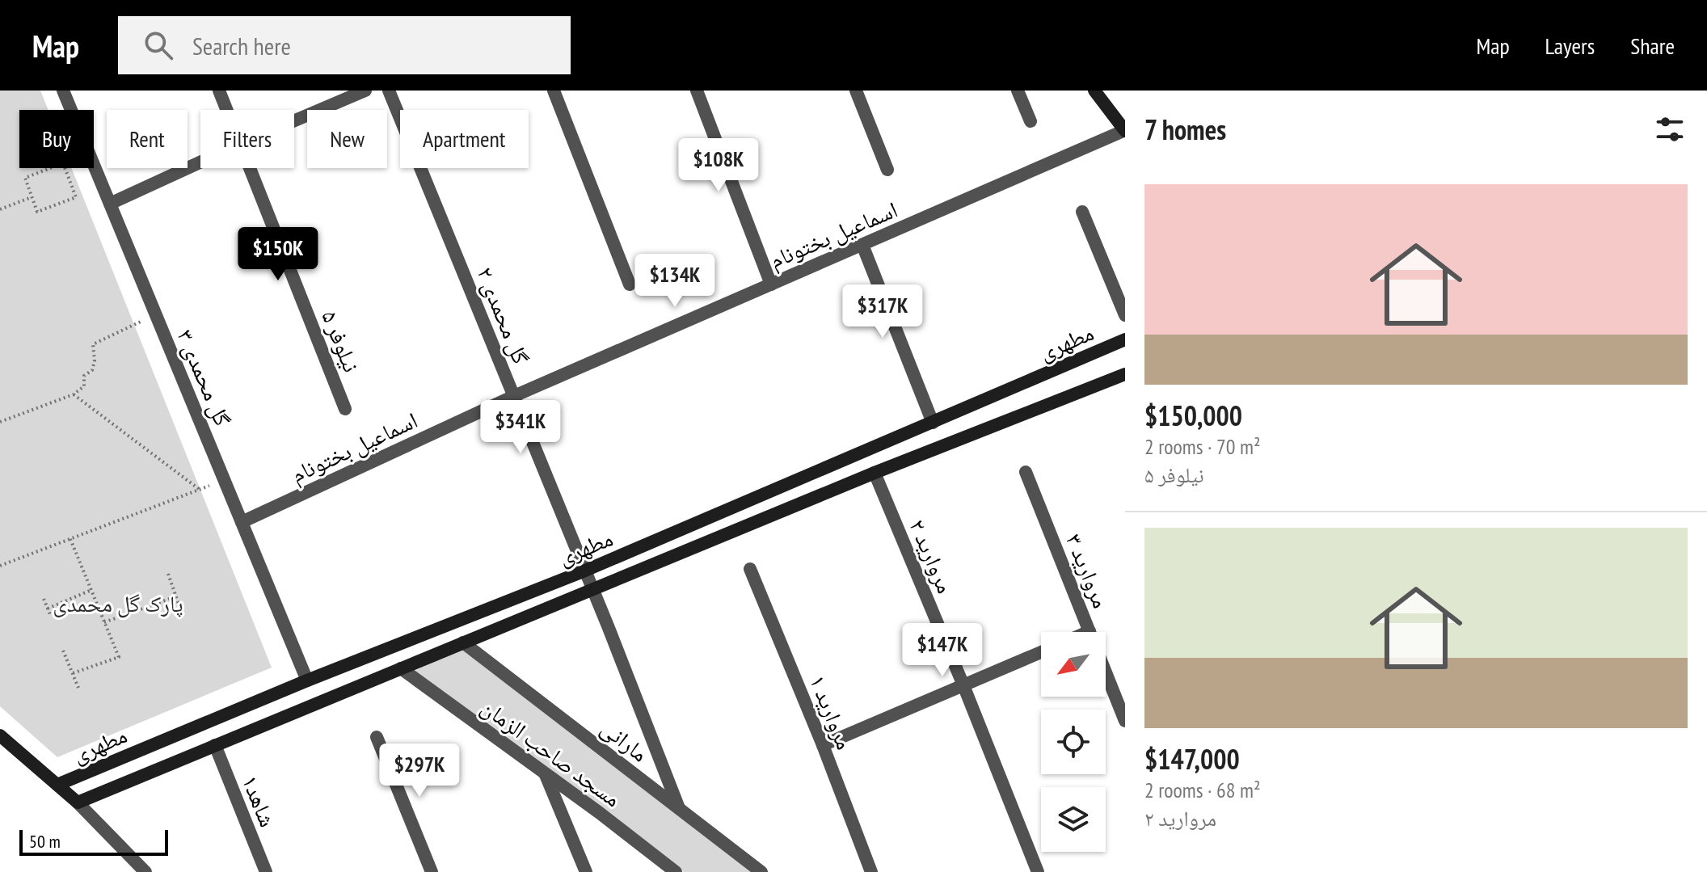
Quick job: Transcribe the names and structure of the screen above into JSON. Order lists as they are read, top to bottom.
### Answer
{
  "streets": {
    "street": [
      "اسماعیل بختونام",
      "گل محمدی ۲",
      "نیلوفر ۵",
      "مطهری",
      "گل محمدی ۳",
      "مروارید ۲",
      "مروارید ۳",
      "مروارید ۱",
      "مارانی",
      "مسجد صاحب الزمان",
      "شاهد۱"
    ]
  },
  "crossings": [
    ["اسماعیل بختونام", "گل محمدی ۲"],
    ["اسماعیل بختونام", "گل محمدی ۳"],
    ["گل محمدی ۲", "مطهری"],
    ["گل محمدی ۲", "مارانی"],
    ["مطهری", "گل محمدی ۳"],
    ["مطهری", "مروارید ۲"],
    ["مطهری", "مارانی"],
    ["مطهری", "مسجد صاحب الزمان"],
    ["مطهری", "شاهد۱"]
  ],
  "parks": ["پارک گل محمدی"],
  "scale_bar": "50 m",
  "north": "bottom left",
  "page": {
    "header": "Map",
    "search": "Search here",
    "nav": ["Map", "Layers", "Share"],
    "heading": "7 homes",
    "chip": [
      "Buy",
      "Rent",
      "Filters",
      "New",
      "Apartment"
    ],
    "price": [
      "$108K",
      "$150K",
      "$134K",
      "$317K",
      "$341K",
      "$147K",
      "$297K"
    ],
    "list": [
      {
        "name": "$150,000",
        "note": "2 rooms · 70 m² · نیلوفر ۵"
      },
      {
        "name": "$147,000",
        "note": "2 rooms · 68 m² · مروارید ۲"
      }
    ],
    "scale": "50 m"
  }
}
